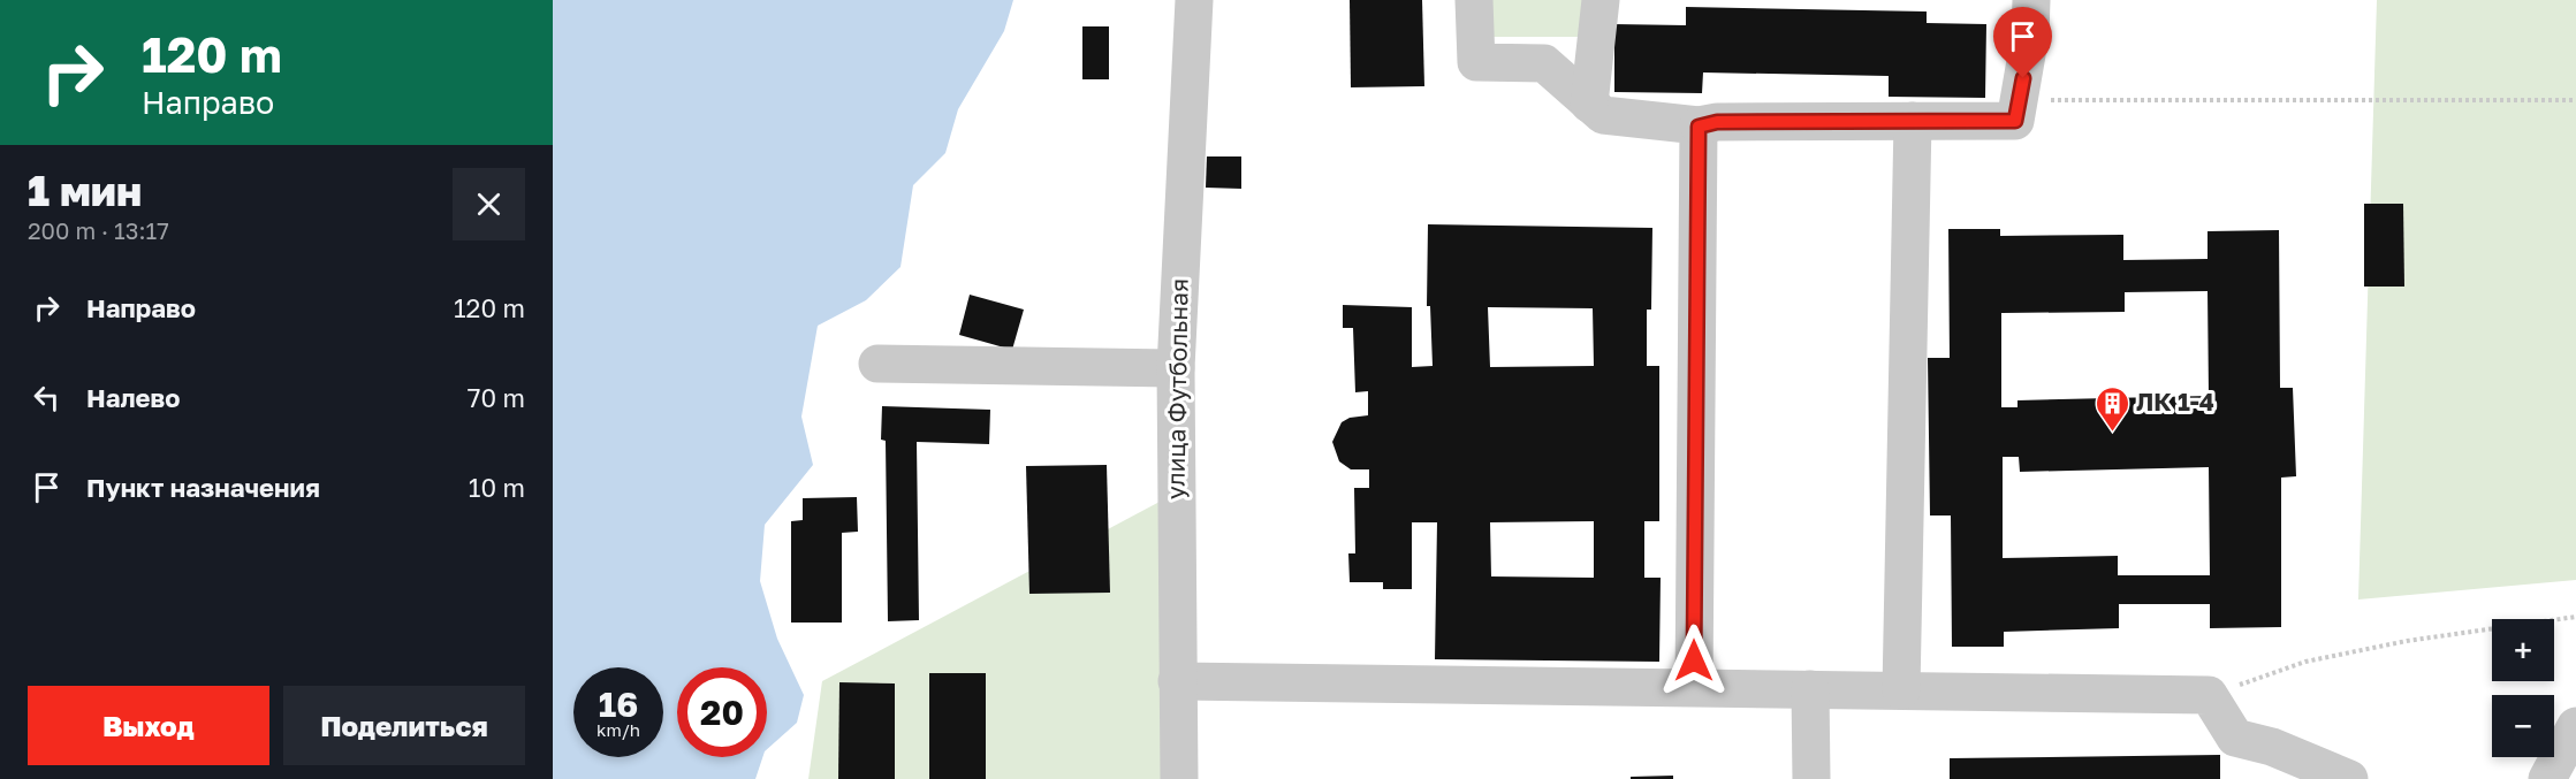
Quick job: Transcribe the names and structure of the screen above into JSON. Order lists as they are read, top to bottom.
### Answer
{
  "streets": {
    "street": ["улица Футбольная"]
  },
  "places": {
    "building": ["ЛК 1-4"]
  },
  "page": {
    "turn": ["120 m", "Направо"],
    "heading": ["1 мин", "200 m · 13:17"],
    "list": [
      {
        "name": "Направо",
        "value": "120 m"
      },
      {
        "name": "Налево",
        "value": "70 m"
      },
      {
        "name": "Пункт назначения",
        "value": "10 m"
      }
    ],
    "map_buttons": ["+", "−"],
    "speed": "16 km/h",
    "limit": "20",
    "buttons": ["Выход", "Поделиться"]
  }
}
